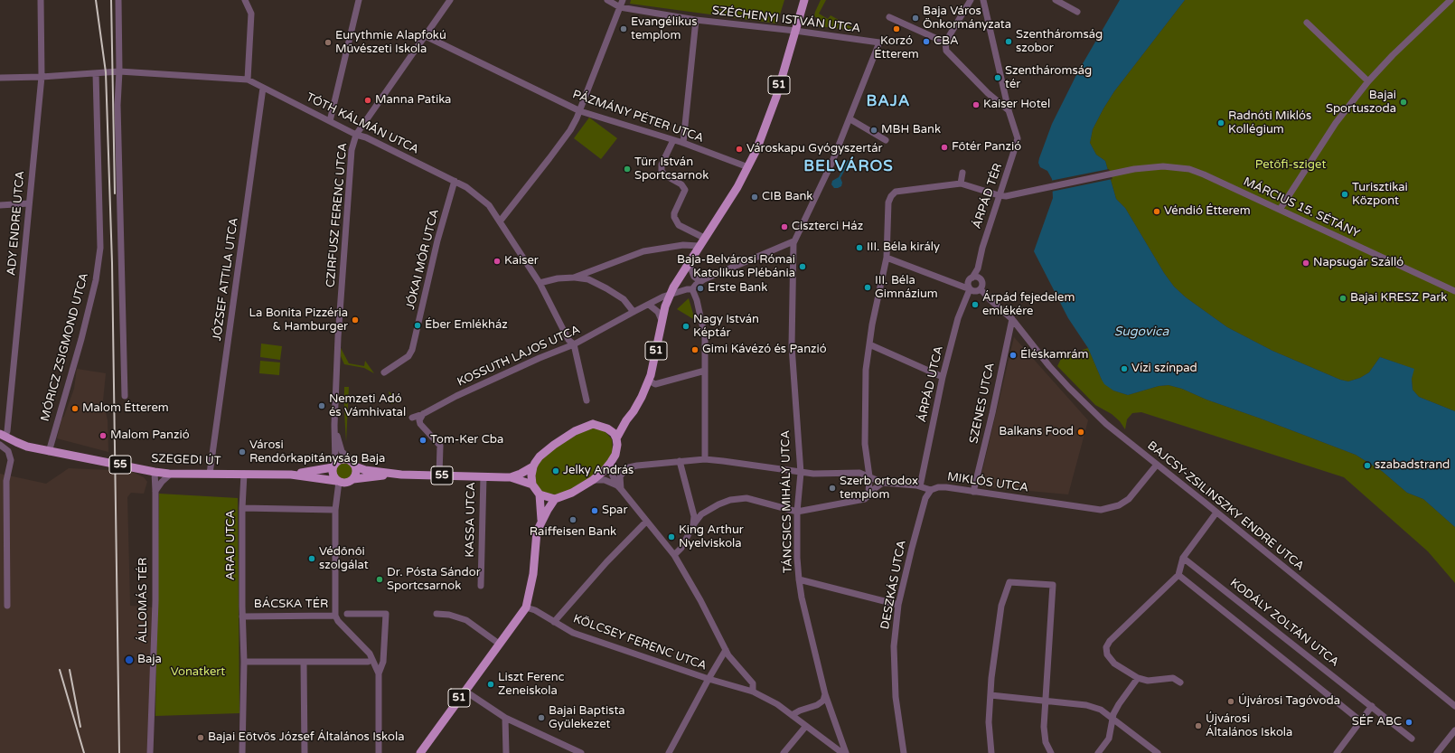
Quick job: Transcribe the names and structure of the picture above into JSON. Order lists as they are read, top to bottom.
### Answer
{
  "streets": {
    "main road": ["51", "SZEGEDI ÚT", "55"],
    "street": [
      "SZÉCHENYI ISTVÁN UTCA",
      "PÁZMÁNY PÉTER UTCA",
      "TÓTH KÁLMÁN UTCA",
      "ÁRPÁD TÉR",
      "MÁRCIUS 15. SÉTÁNY",
      "CZIRFUSZ FERENC UTCA",
      "ADY ENDRE UTCA",
      "JÓKAI MÓR UTCA",
      "JÓZSEF ATTILA UTCA",
      "MÓRICZ ZSIGMOND UTCA",
      "KOSSUTH LAJOS UTCA",
      "ÁRPÁD UTCA",
      "SZENES UTCA",
      "MIKLÓS UTCA",
      "TÁNCSICS MIHÁLY UTCA",
      "BAJCSY-ZSILINSZKY ENDRE UTCA",
      "KASSA UTCA",
      "ARAD UTCA",
      "DESZKÁS UTCA",
      "ÁLLOMÁS TÉR",
      "BÁCSKA TÉR",
      "KODÁLY ZOLTÁN UTCA",
      "KÖLCSEY FERENC UTCA"
    ]
  },
  "crossings": [
    ["SZÉCHENYI ISTVÁN UTCA", "51"],
    ["51", "PÁZMÁNY PÉTER UTCA"],
    ["51", "KOSSUTH LAJOS UTCA"],
    ["51", "KÖLCSEY FERENC UTCA"],
    ["PÁZMÁNY PÉTER UTCA", "CZIRFUSZ FERENC UTCA"],
    ["TÓTH KÁLMÁN UTCA", "CZIRFUSZ FERENC UTCA"],
    ["TÓTH KÁLMÁN UTCA", "ADY ENDRE UTCA"],
    ["TÓTH KÁLMÁN UTCA", "JÓKAI MÓR UTCA"],
    ["TÓTH KÁLMÁN UTCA", "JÓZSEF ATTILA UTCA"],
    ["TÓTH KÁLMÁN UTCA", "MÓRICZ ZSIGMOND UTCA"],
    ["TÓTH KÁLMÁN UTCA", "KOSSUTH LAJOS UTCA"],
    ["ÁRPÁD TÉR", "MÁRCIUS 15. SÉTÁNY"],
    ["ÁRPÁD TÉR", "BAJCSY-ZSILINSZKY ENDRE UTCA"],
    ["ADY ENDRE UTCA", "SZEGEDI ÚT"],
    ["JÓZSEF ATTILA UTCA", "SZEGEDI ÚT"],
    ["MÓRICZ ZSIGMOND UTCA", "SZEGEDI ÚT"],
    ["ÁRPÁD UTCA", "MIKLÓS UTCA"],
    ["SZENES UTCA", "MIKLÓS UTCA"],
    ["SZENES UTCA", "BAJCSY-ZSILINSZKY ENDRE UTCA"],
    ["SZEGEDI ÚT", "55"],
    ["SZEGEDI ÚT", "ARAD UTCA"],
    ["SZEGEDI ÚT", "ÁLLOMÁS TÉR"],
    ["55", "KASSA UTCA"],
    ["MIKLÓS UTCA", "TÁNCSICS MIHÁLY UTCA"],
    ["MIKLÓS UTCA", "BAJCSY-ZSILINSZKY ENDRE UTCA"],
    ["MIKLÓS UTCA", "DESZKÁS UTCA"],
    ["ARAD UTCA", "BÁCSKA TÉR"]
  ],
  "districts": ["BAJA", "BELVÁROS"],
  "water": ["Sugovica"],
  "parks": ["Petőfi-sziget", "Vonatkert"],
  "places": [
    "Baja Város Önkormányzata",
    "Evangélikus templom",
    "Korzó Étterem",
    "CBA",
    "Szentháromság szobor",
    "Eurythmie Alapfokú Művészeti Iskola",
    "Szentháromság tér",
    "Manna Patika",
    "Bajai Sportuszoda",
    "Kaiser Hotel",
    "Radnóti Miklós Kollégium",
    "MBH Bank",
    "Főtér Panzió",
    "Városkapu Gyógyszertár",
    "Türr István Sportcsarnok",
    "Turisztikai Központ",
    "CIB Bank",
    "Véndió Étterem",
    "Ciszterci Ház",
    "III. Béla király",
    "Kaiser",
    "Napsugár Szálló",
    "Baja-Belvárosi Római Katolikus Plébánia",
    "III. Béla Gimnázium",
    "Erste Bank",
    "Bajai KRESZ Park",
    "Árpád fejedelem emlékére",
    "La Bonita Pizzéria & Hamburger",
    "Éber Emlékház",
    "Nagy István Képtár",
    "Gimi Kávézó és Panzió",
    "Éléskamrám",
    "Vízi színpad",
    "Nemzeti Adó és Vámhivatal",
    "Malom Étterem",
    "Balkans Food",
    "Malom Panzió",
    "Tom-Ker Cba",
    "Városi Rendőrkapitányság Baja",
    "szabadstrand",
    "Jelky András",
    "Szerb ortodox templom",
    "Spar",
    "Raiffeisen Bank",
    "King Arthur Nyelviskola",
    "Védőnői szolgálat",
    "Dr. Pósta Sándor Sportcsarnok",
    "Baja",
    "Liszt Ferenc Zeneiskola",
    "Újvárosi Tagóvoda",
    "Bajai Baptista Gyülekezet",
    "SÉF ABC",
    "Újvárosi Általános Iskola",
    "Bajai Eötvös József Általános Iskola"
  ]
}
